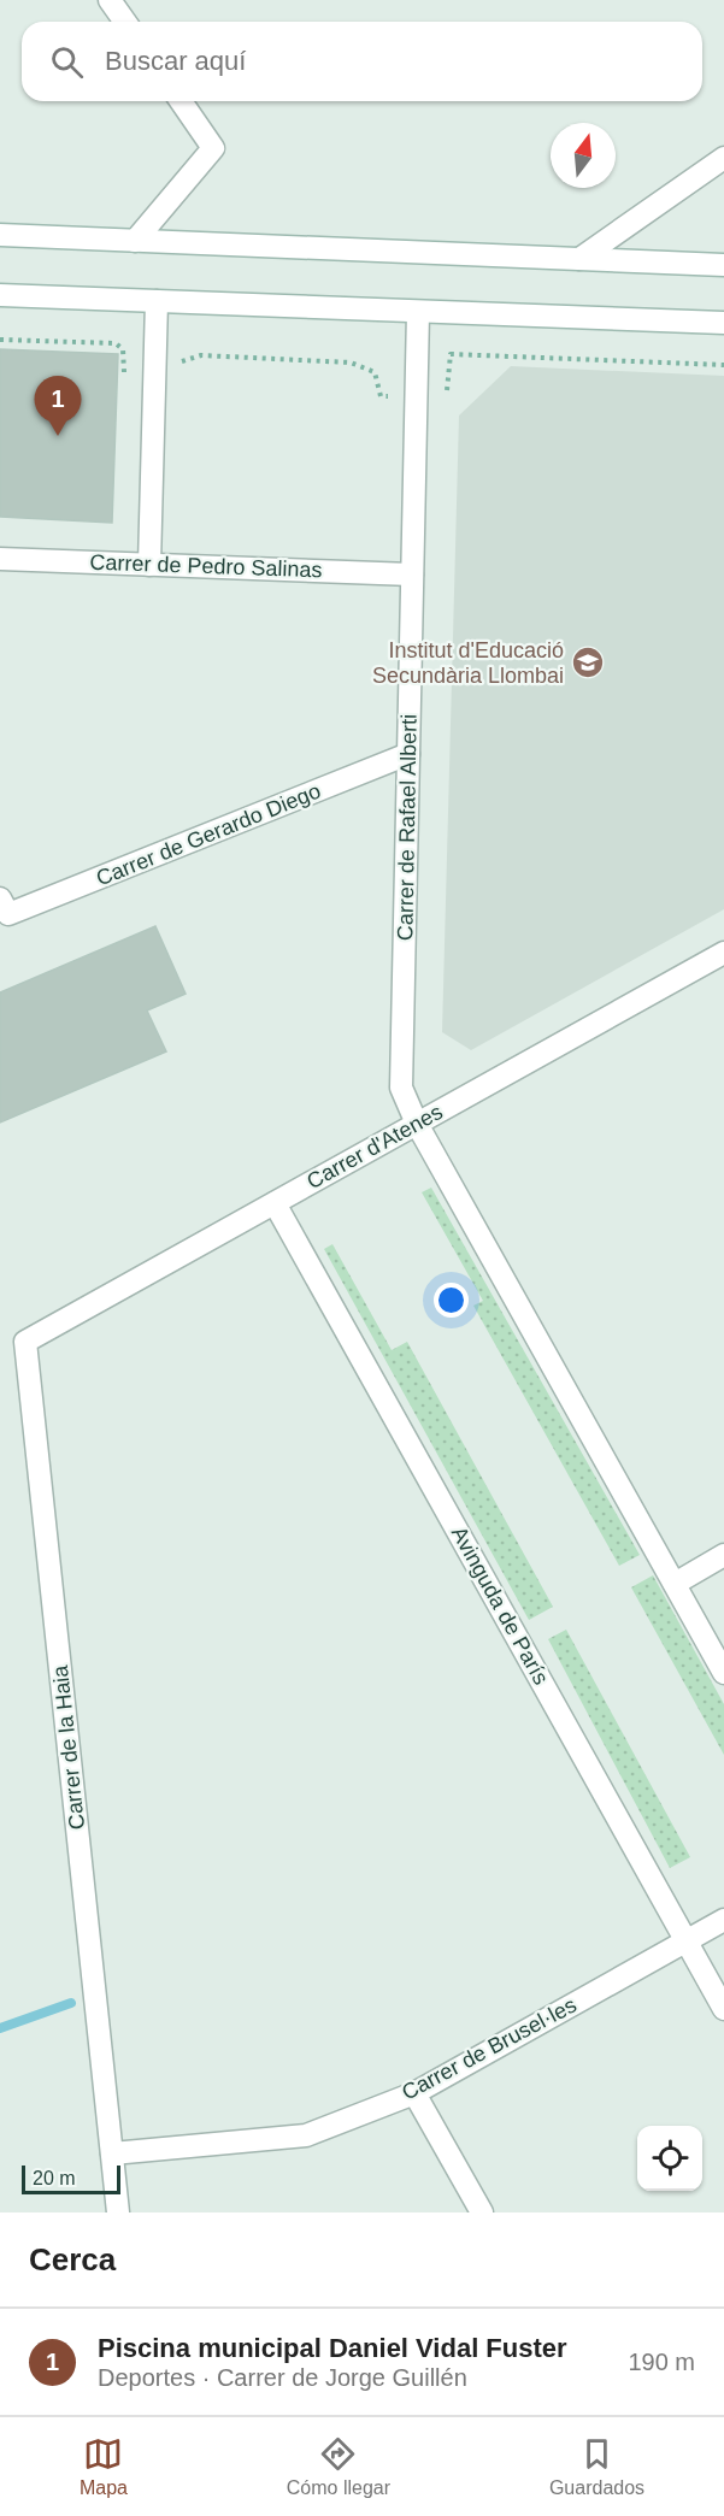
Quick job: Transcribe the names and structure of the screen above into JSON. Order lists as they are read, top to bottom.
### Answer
{
  "streets": {
    "street": [
      "Carrer de Pedro Salinas",
      "Carrer de Rafael Alberti",
      "Carrer de Gerardo Diego",
      "Carrer d'Atenes",
      "Avinguda de París",
      "Carrer de la Haia",
      "Carrer de Brusel·les"
    ]
  },
  "crossings": [
    ["Carrer de Pedro Salinas", "Carrer de Rafael Alberti"],
    ["Carrer de Rafael Alberti", "Carrer de Gerardo Diego"],
    ["Carrer de Rafael Alberti", "Carrer d'Atenes"],
    ["Carrer d'Atenes", "Avinguda de París"],
    ["Carrer d'Atenes", "Carrer de la Haia"],
    ["Avinguda de París", "Carrer de Brusel·les"],
    ["Carrer de la Haia", "Carrer de Brusel·les"]
  ],
  "places": {
    "school or university": ["Institut d'Educació Secundària Llombai"]
  },
  "scale_bar": "20 m",
  "north": "top",
  "page": {
    "search": "Buscar aquí",
    "pins": "1",
    "scale": "20 m",
    "heading": "Cerca",
    "list": [
      {
        "mark": "1",
        "name": "Piscina municipal Daniel Vidal Fuster",
        "note": "Deportes · Carrer de Jorge Guillén",
        "value": "190 m"
      }
    ],
    "nav": ["Mapa", "Cómo llegar", "Guardados"]
  }
}
